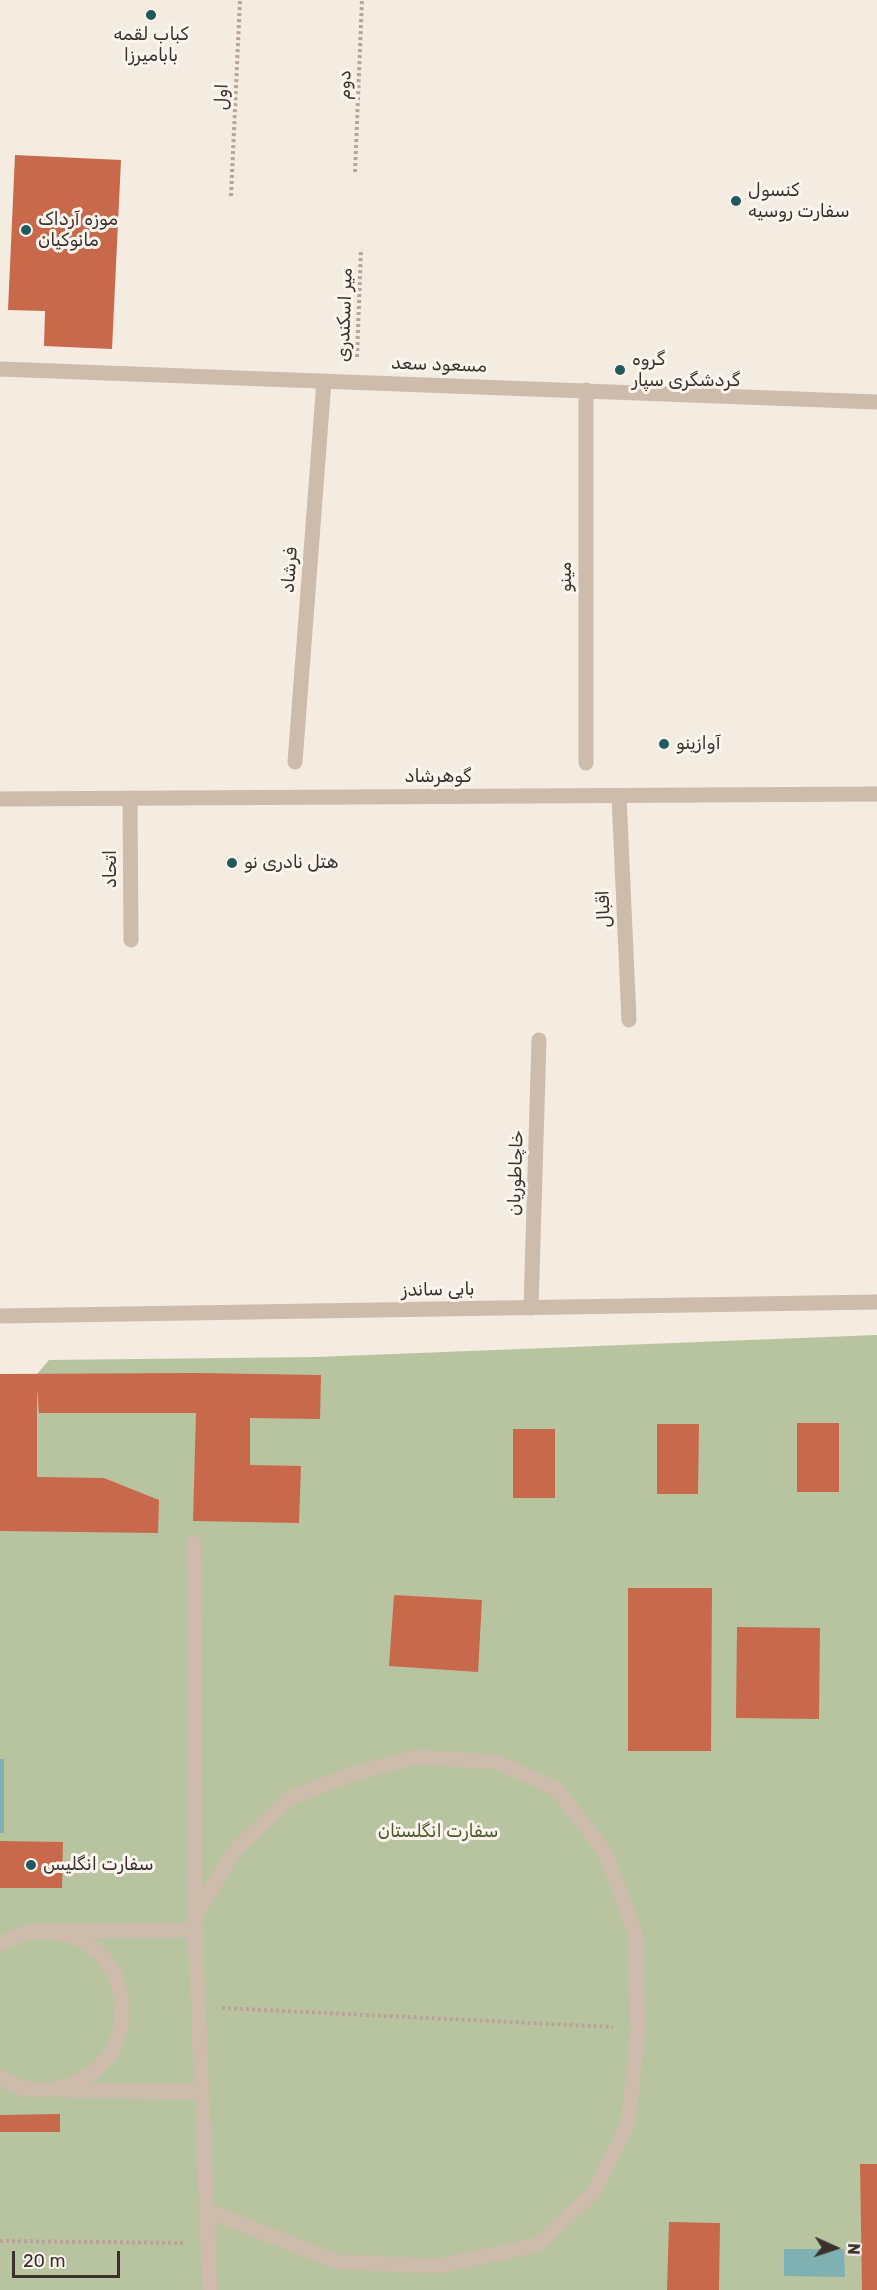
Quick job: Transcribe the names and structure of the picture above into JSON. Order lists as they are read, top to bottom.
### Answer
{
  "streets": {
    "street": [
      "مسعود سعد",
      "فرشاد",
      "مینو",
      "گوهرشاد",
      "اتحاد",
      "اقبال",
      "خاچاطوریان",
      "بابی ساندز"
    ],
    "path": ["دوم", "اول", "میر اسکندری"]
  },
  "crossings": [
    ["میر اسکندری", "مسعود سعد"],
    ["مسعود سعد", "فرشاد"],
    ["مسعود سعد", "مینو"],
    ["گوهرشاد", "اتحاد"],
    ["گوهرشاد", "اقبال"],
    ["خاچاطوریان", "بابی ساندز"]
  ],
  "parks": ["سفارت انگلستان"],
  "places": [
    "کباب لقمه بابامیرزا",
    "کنسول سفارت روسیه",
    "موزه آرداک مانوکیان",
    "گروه گردشگری سپار",
    "آوازینو",
    "هتل نادری نو",
    "سفارت انگلیس"
  ],
  "scale_bar": "20 m",
  "north": "right"
}
